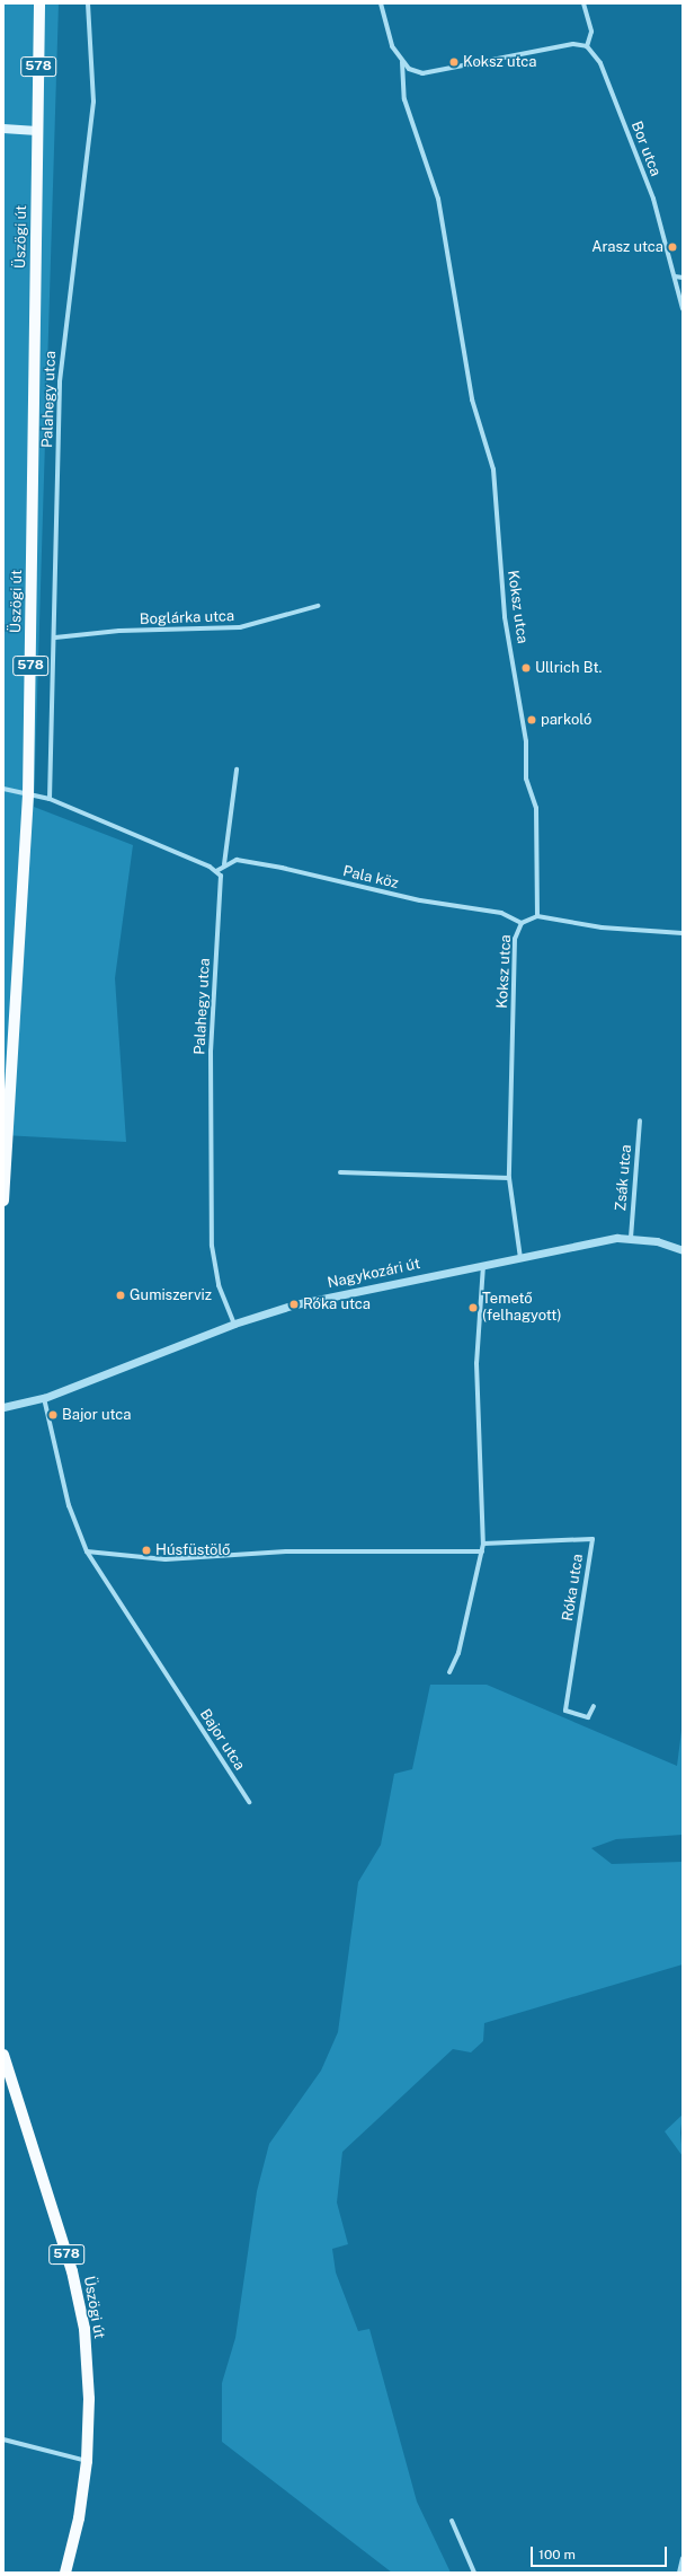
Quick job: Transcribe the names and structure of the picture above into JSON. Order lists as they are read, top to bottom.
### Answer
{
  "streets": {
    "main road": ["578", "Üszögi út"],
    "street": [
      "Bor utca",
      "Palahegy utca",
      "Koksz utca",
      "Boglárka utca",
      "Pala köz",
      "Zsák utca",
      "Nagykozári út",
      "Róka utca",
      "Bajor utca"
    ]
  },
  "crossings": [
    ["Palahegy utca", "Boglárka utca"],
    ["Palahegy utca", "Nagykozári út"],
    ["Koksz utca", "Pala köz"],
    ["Koksz utca", "Nagykozári út"],
    ["Zsák utca", "Nagykozári út"],
    ["Nagykozári út", "Bajor utca"]
  ],
  "places": [
    "Koksz utca",
    "Arasz utca",
    "Ullrich Bt.",
    "parkoló",
    "Gumiszerviz",
    "Róka utca",
    "Temető (felhagyott)",
    "Bajor utca",
    "Húsfüstölő"
  ],
  "scale_bar": "100 m"
}
